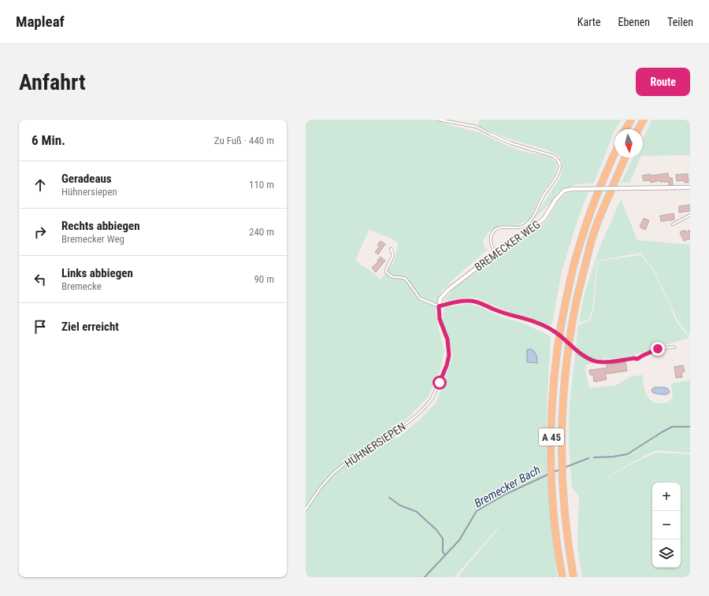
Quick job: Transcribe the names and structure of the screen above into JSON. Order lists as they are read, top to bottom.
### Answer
{
  "streets": {
    "highway": ["A 45"],
    "street": ["BREMECKER WEG"],
    "lane": ["HÜHNERSIEPEN"]
  },
  "crossings": [
    ["BREMECKER WEG", "HÜHNERSIEPEN"]
  ],
  "water": ["Bremecker Bach"],
  "north": "bottom",
  "page": {
    "header": "Mapleaf",
    "nav": ["Karte", "Ebenen", "Teilen"],
    "buttons": "Route",
    "title": "Anfahrt",
    "heading": ["6 Min.", "Zu Fuß · 440 m"],
    "list": [
      ["Geradeaus", "Hühnersiepen", "110 m"],
      ["Rechts abbiegen", "Bremecker Weg", "240 m"],
      ["Links abbiegen", "Bremecke", "90 m"],
      "Ziel erreicht"
    ],
    "map_buttons": ["+", "−"]
  }
}
